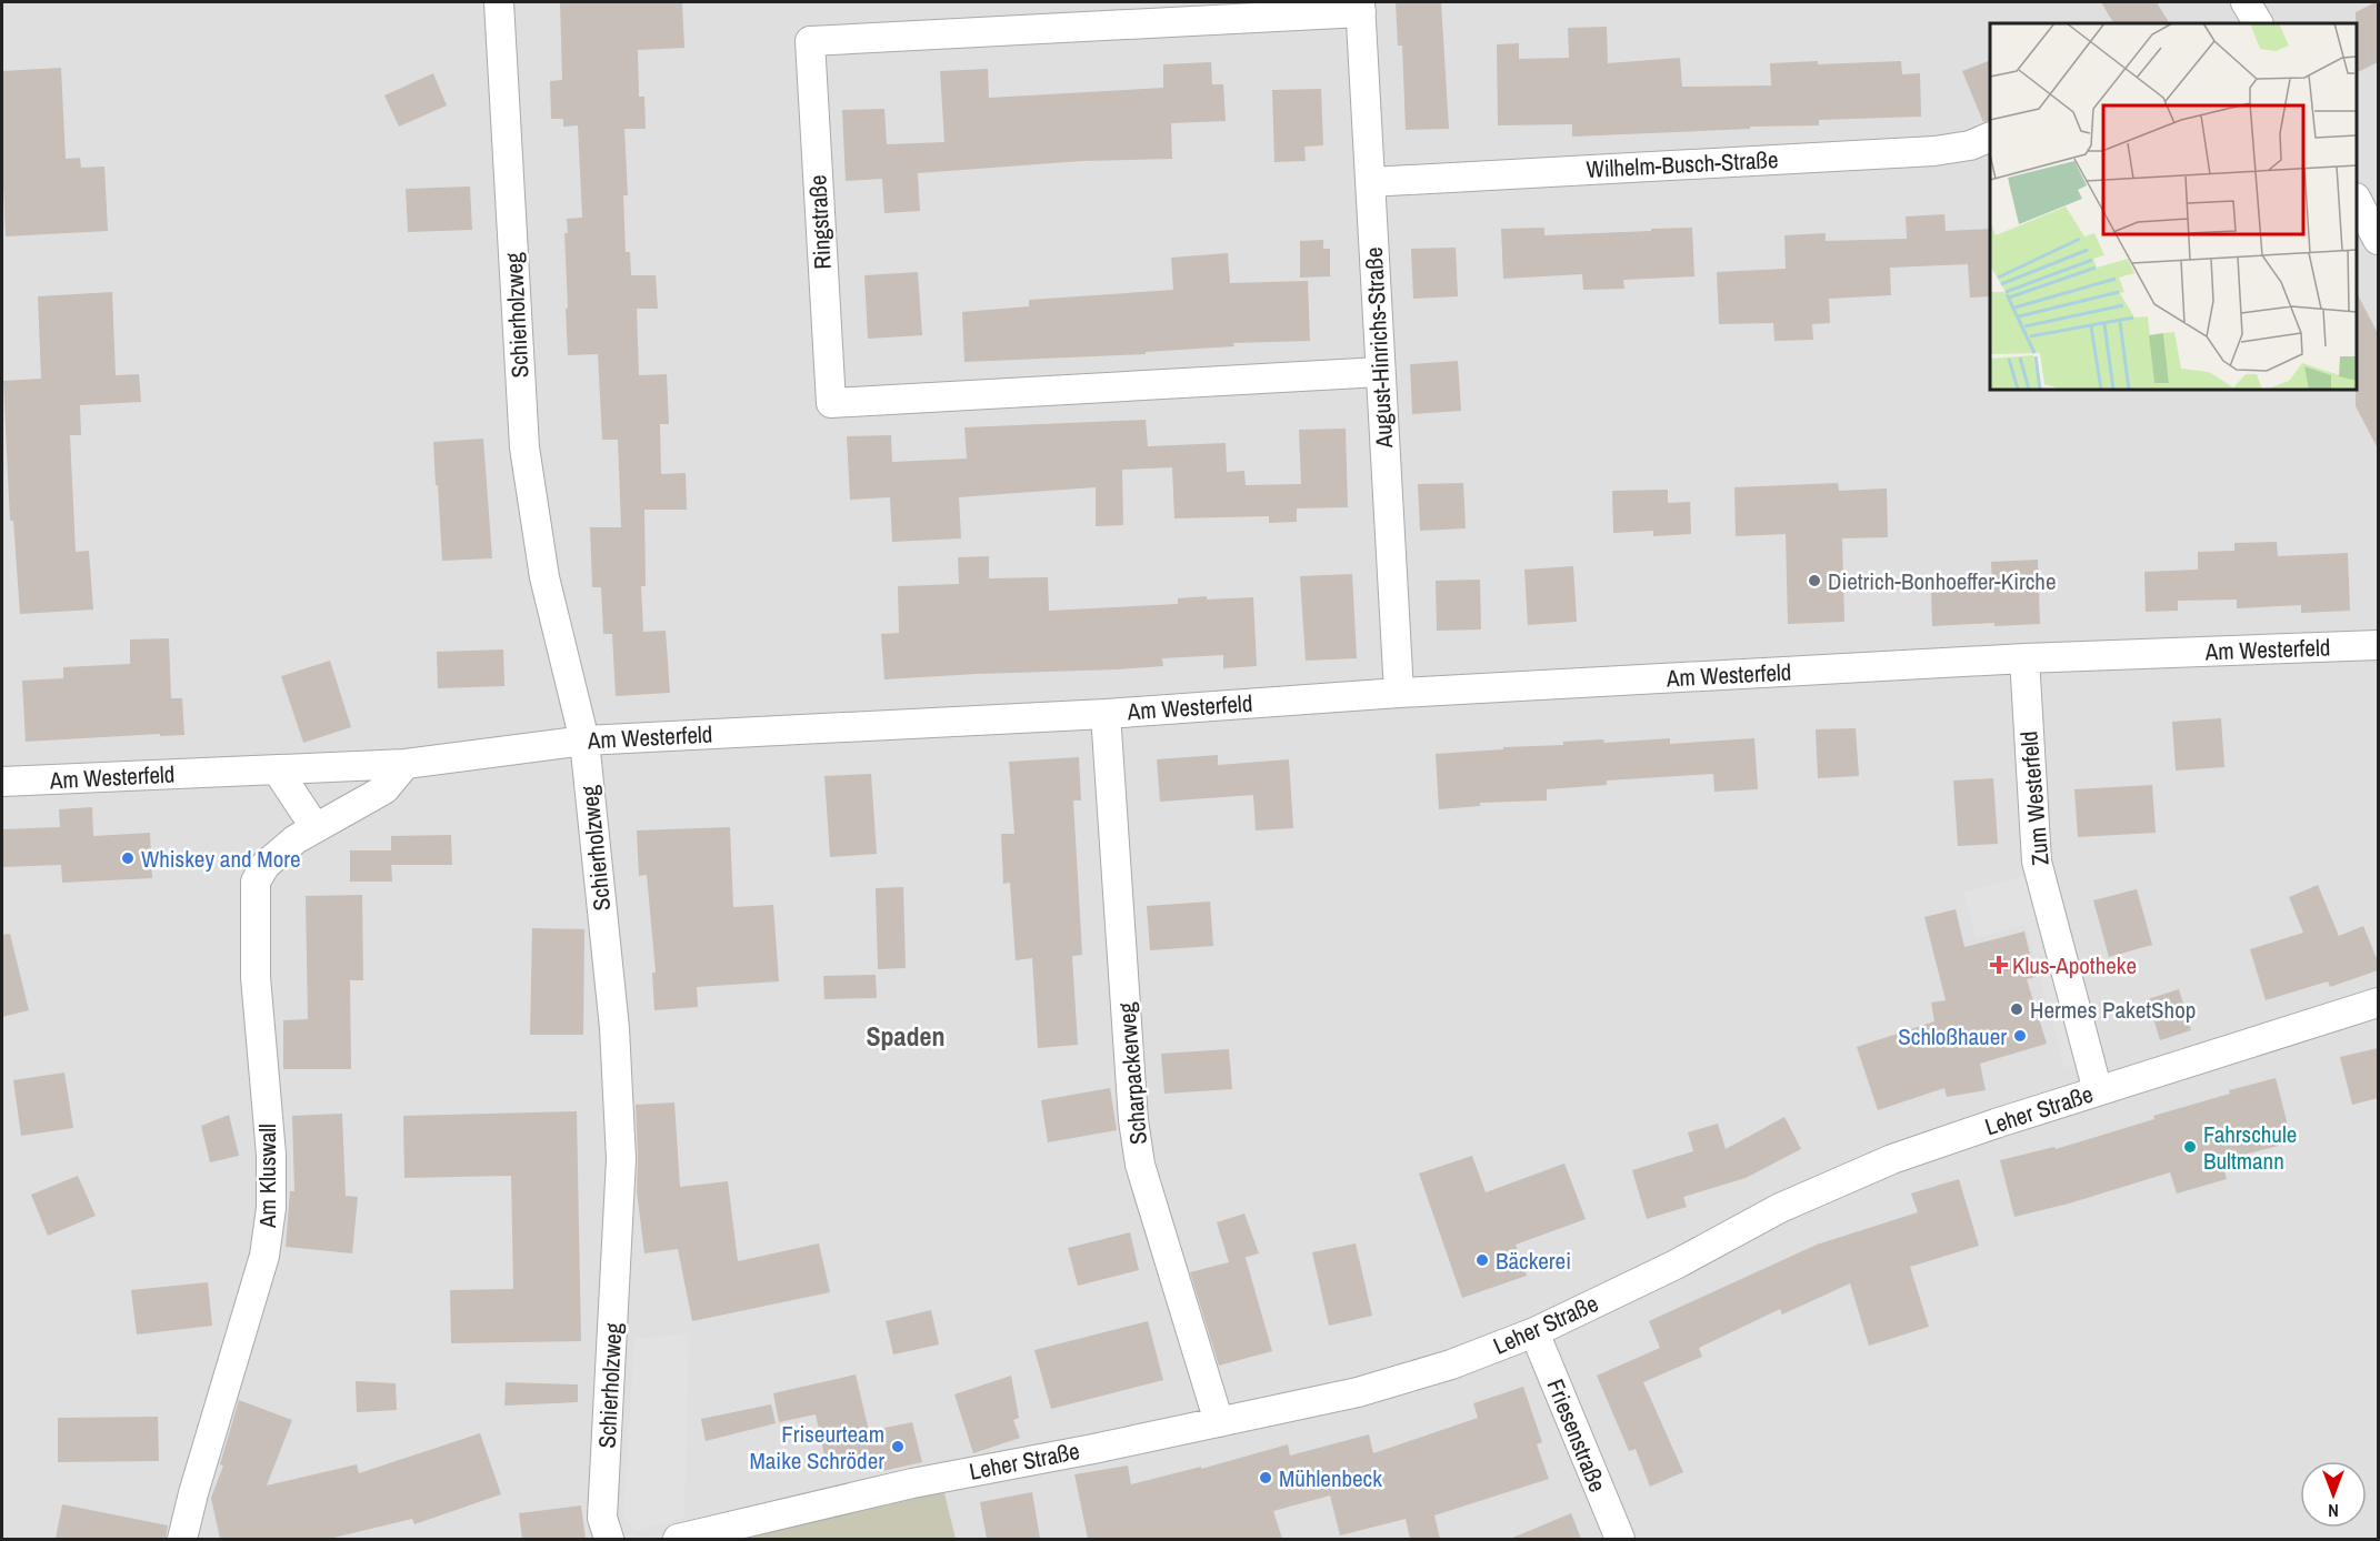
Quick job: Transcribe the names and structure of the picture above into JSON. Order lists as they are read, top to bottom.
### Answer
{
  "streets": {
    "street": [
      "Wilhelm-Busch-Straße",
      "Ringstraße",
      "Schierholzweg",
      "August-Hinrichs-Straße",
      "Am Westerfeld",
      "Zum Westerfeld",
      "Scharpackerweg",
      "Leher Straße",
      "Am Kluswall",
      "Friesenstraße"
    ]
  },
  "crossings": [
    ["Wilhelm-Busch-Straße", "August-Hinrichs-Straße"],
    ["Ringstraße", "August-Hinrichs-Straße"],
    ["Schierholzweg", "Am Westerfeld"],
    ["August-Hinrichs-Straße", "Am Westerfeld"],
    ["Am Westerfeld", "Zum Westerfeld"],
    ["Am Westerfeld", "Scharpackerweg"],
    ["Am Westerfeld", "Am Kluswall"],
    ["Zum Westerfeld", "Leher Straße"],
    ["Scharpackerweg", "Leher Straße"],
    ["Leher Straße", "Friesenstraße"]
  ],
  "districts": ["Spaden"],
  "places": {
    "other": [
      "Dietrich-Bonhoeffer-Kirche",
      "Whiskey and More",
      "Hermes PaketShop",
      "Schloßhauer",
      "Fahrschule Bultmann",
      "Bäckerei",
      "Friseurteam Maike Schröder",
      "Mühlenbeck"
    ],
    "health": ["Klus-Apotheke"]
  },
  "north": "bottom"
}
